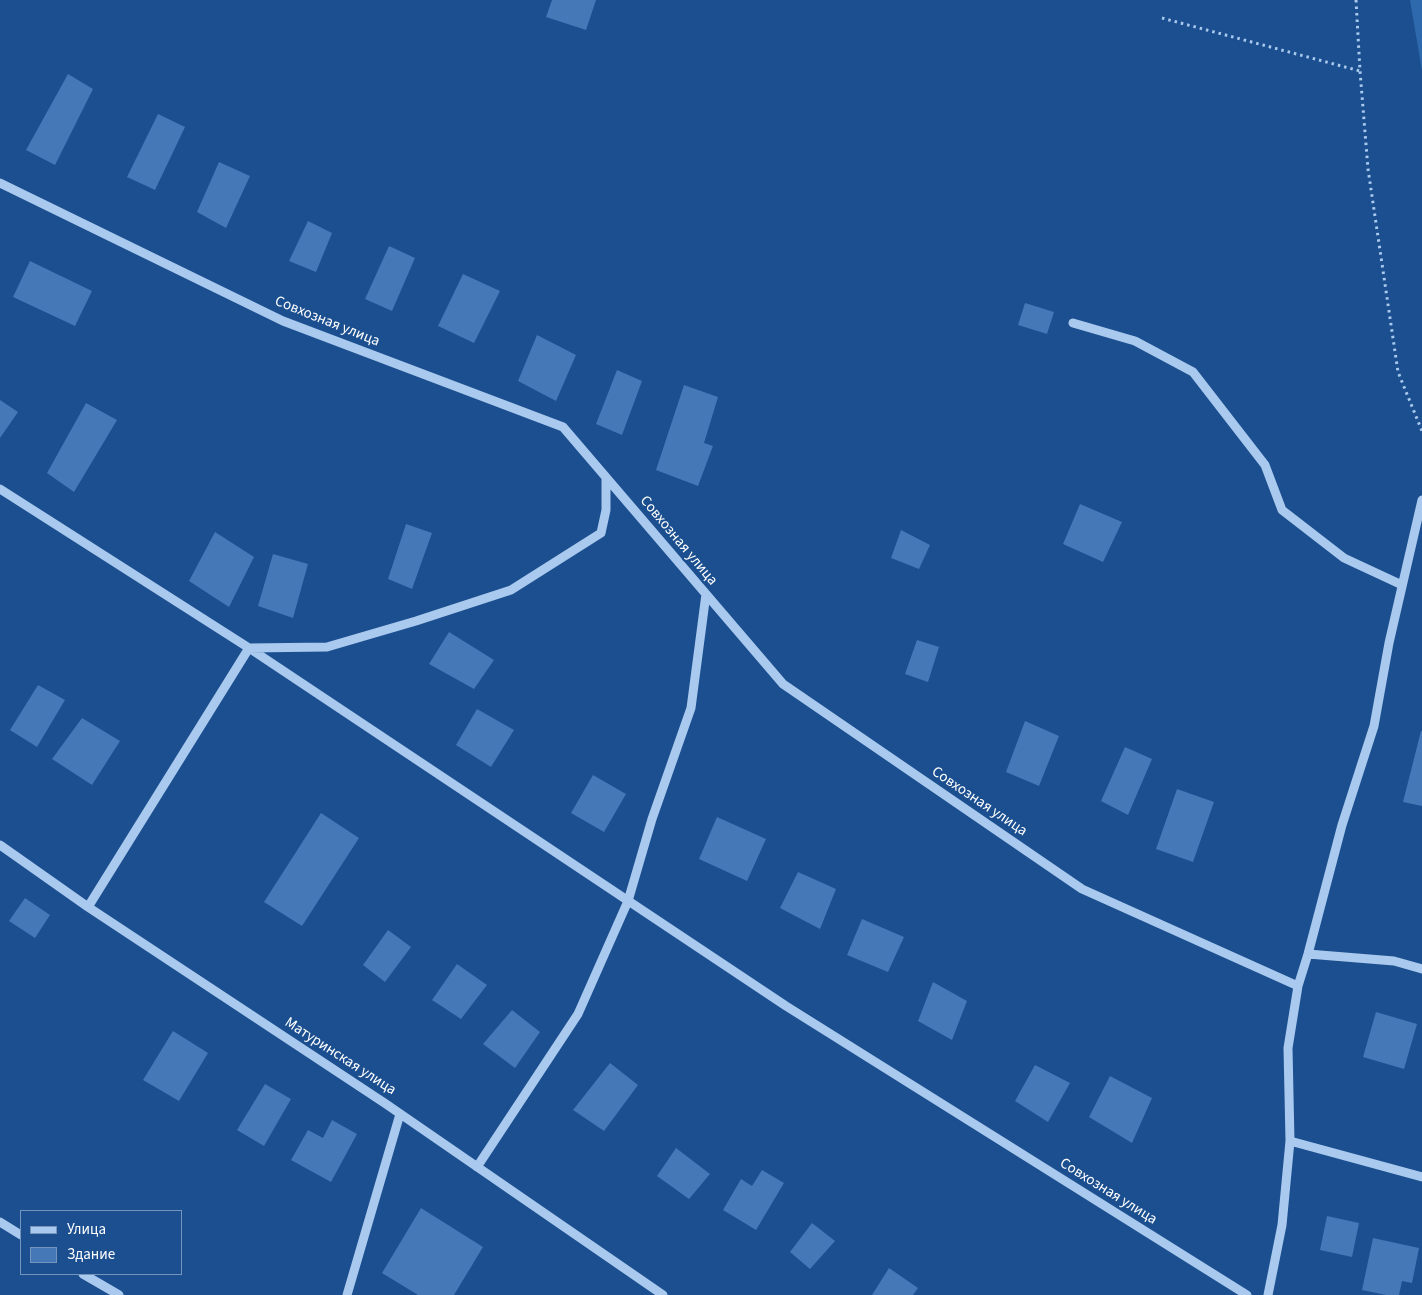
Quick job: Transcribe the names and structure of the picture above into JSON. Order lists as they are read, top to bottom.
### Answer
{
  "streets": {
    "street": ["Совхозная улица", "Матуринская улица"]
  },
  "legend": ["Улица", "Здание"]
}
